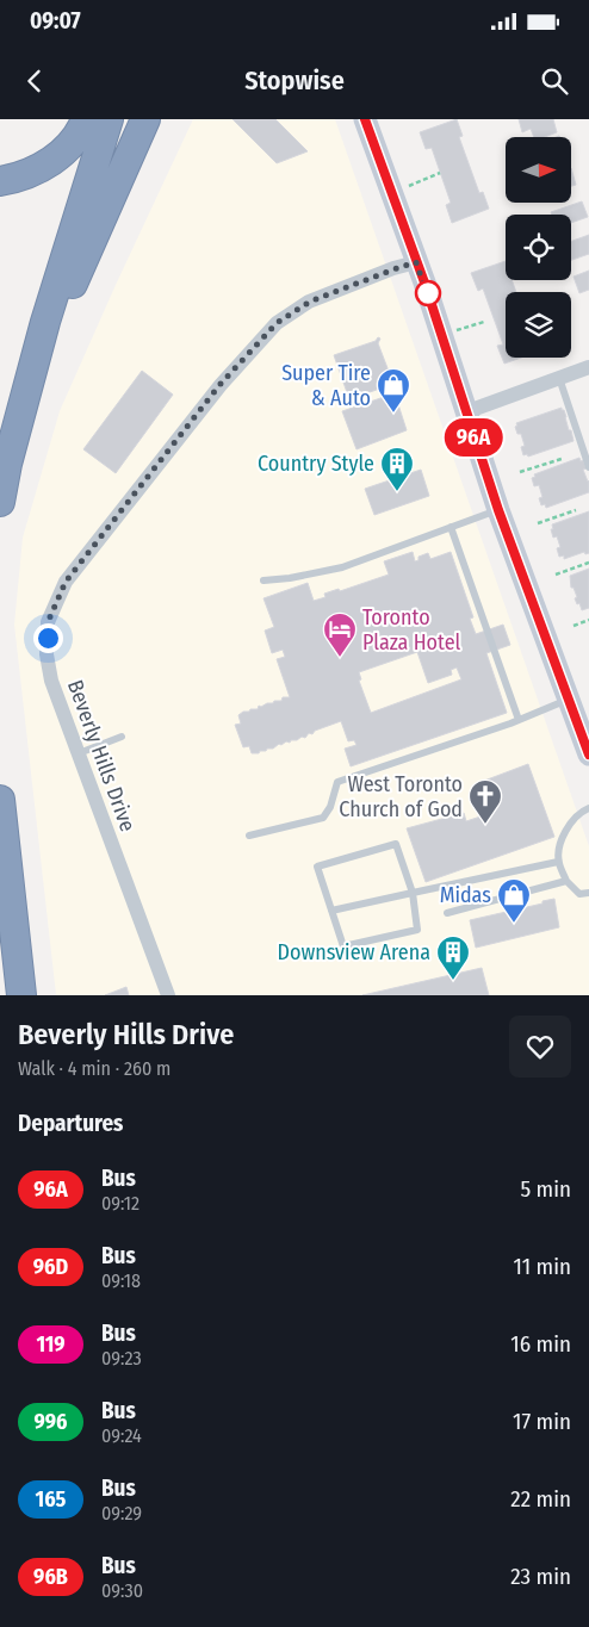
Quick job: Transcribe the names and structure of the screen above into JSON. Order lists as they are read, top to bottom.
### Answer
{
  "streets": {
    "street": ["Beverly Hills Drive"]
  },
  "places": {
    "shop": ["Super Tire & Auto", "Midas"],
    "building": ["Country Style", "Downsview Arena"],
    "hotel": ["Toronto Plaza Hotel"],
    "church": ["West Toronto Church of God"]
  },
  "lines": ["bus line 96A"],
  "north": "right",
  "page": {
    "status": "09:07",
    "header": "Stopwise",
    "on_map": "96A",
    "heading": [
      ["Beverly Hills Drive", "Walk · 4 min · 260 m"],
      "Departures"
    ],
    "list": [
      {
        "mark": "96A",
        "name": "Bus",
        "note": "09:12",
        "value": "5 min"
      },
      {
        "mark": "96D",
        "name": "Bus",
        "note": "09:18",
        "value": "11 min"
      },
      {
        "mark": "119",
        "name": "Bus",
        "note": "09:23",
        "value": "16 min"
      },
      {
        "mark": "996",
        "name": "Bus",
        "note": "09:24",
        "value": "17 min"
      },
      {
        "mark": "165",
        "name": "Bus",
        "note": "09:29",
        "value": "22 min"
      },
      {
        "mark": "96B",
        "name": "Bus",
        "note": "09:30",
        "value": "23 min"
      }
    ]
  }
}
